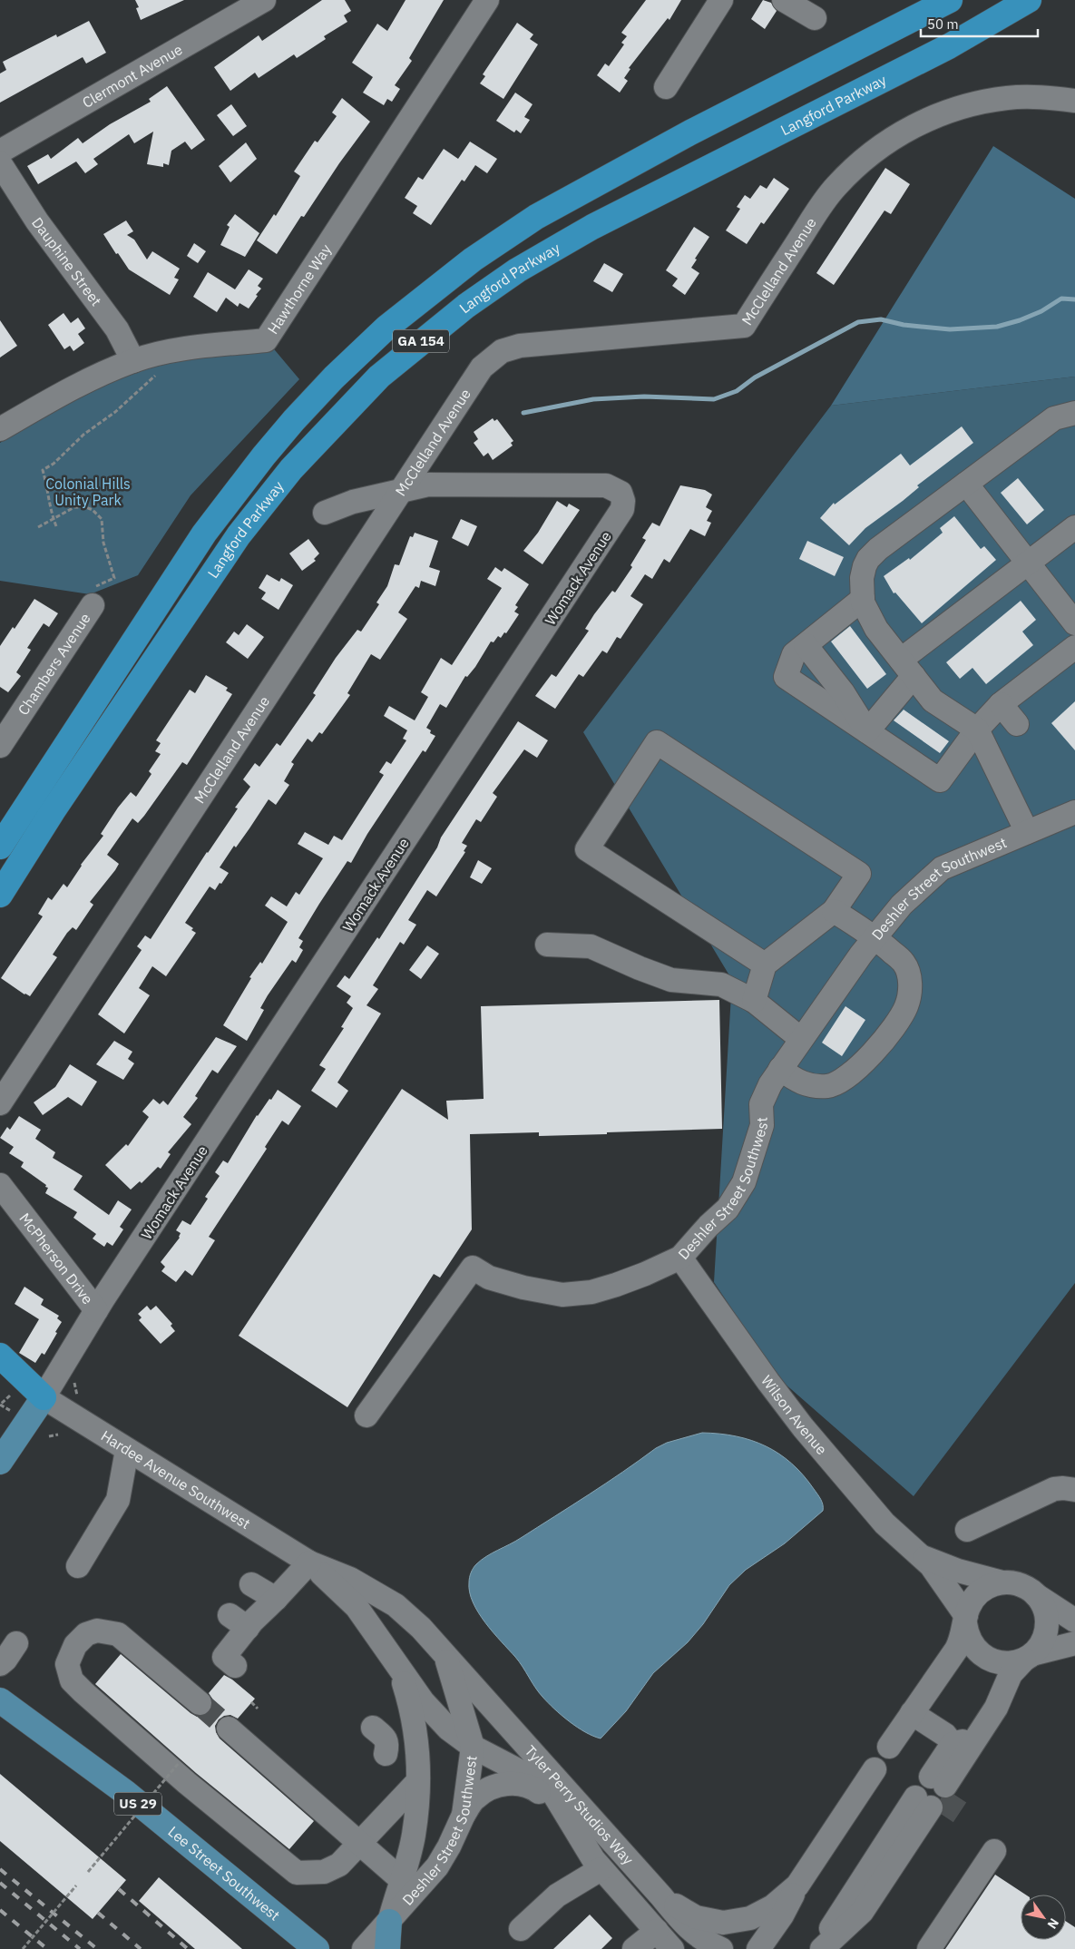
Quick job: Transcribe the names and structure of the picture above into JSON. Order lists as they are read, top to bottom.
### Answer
{
  "streets": {
    "highway": ["Langford Parkway", "GA 154"],
    "main road": ["Womack Avenue", "US 29", "Lee Street Southwest"],
    "street": [
      "Clermont Avenue",
      "Dauphine Street",
      "McClelland Avenue",
      "Hawthorne Way",
      "Chambers Avenue",
      "Deshler Street Southwest",
      "McPherson Drive",
      "Wilson Avenue",
      "Hardee Avenue Southwest",
      "Tyler Perry Studios Way"
    ]
  },
  "crossings": [
    ["Dauphine Street", "Hawthorne Way"],
    ["McClelland Avenue", "Womack Avenue"],
    ["Womack Avenue", "McPherson Drive"],
    ["Womack Avenue", "Hardee Avenue Southwest"],
    ["Deshler Street Southwest", "Wilson Avenue"],
    ["Deshler Street Southwest", "Hardee Avenue Southwest"],
    ["Deshler Street Southwest", "Tyler Perry Studios Way"],
    ["Hardee Avenue Southwest", "Tyler Perry Studios Way"]
  ],
  "parks": ["Colonial Hills Unity Park"],
  "scale_bar": "50 m",
  "north": "bottom right"
}
